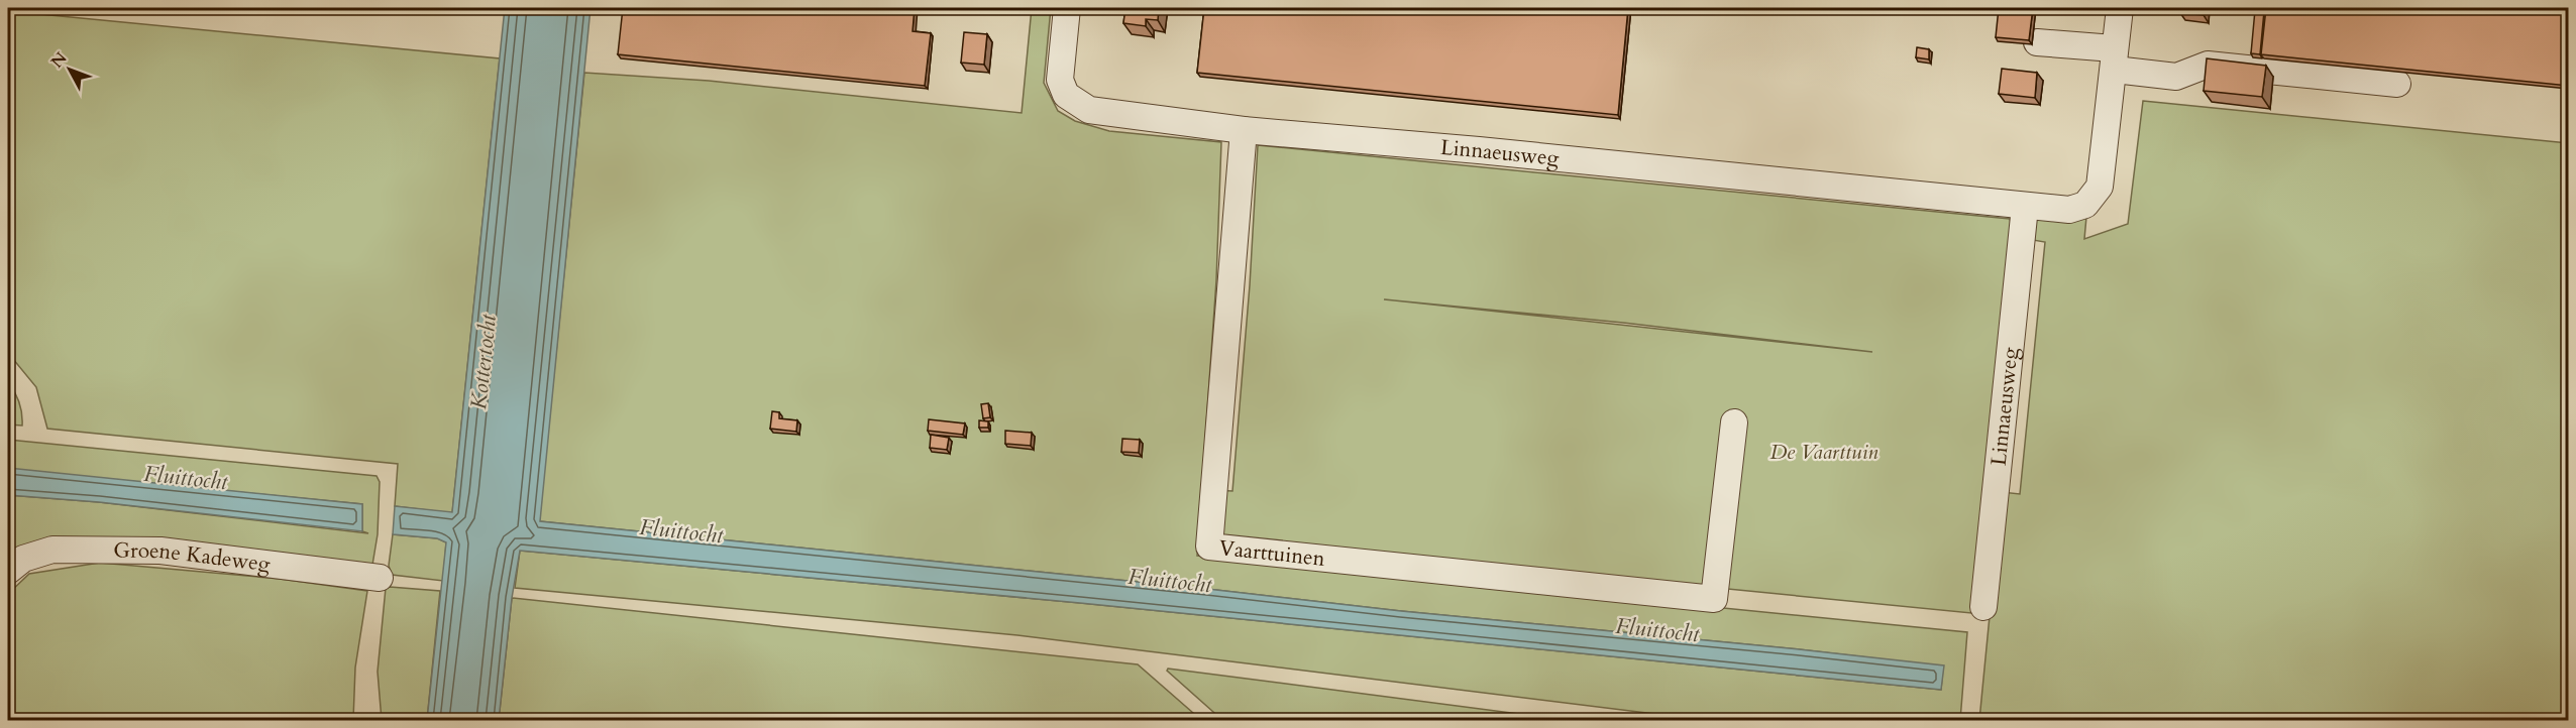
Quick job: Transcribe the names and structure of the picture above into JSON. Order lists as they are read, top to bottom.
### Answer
{
  "streets": {
    "street": ["Linnaeusweg", "Vaarttuinen", "Groene Kadeweg"]
  },
  "crossings": [
    ["Linnaeusweg", "Vaarttuinen"]
  ],
  "water": ["Kottertocht", "Fluittocht"],
  "parks": ["De Vaarttuin"],
  "north": "top left"
}
